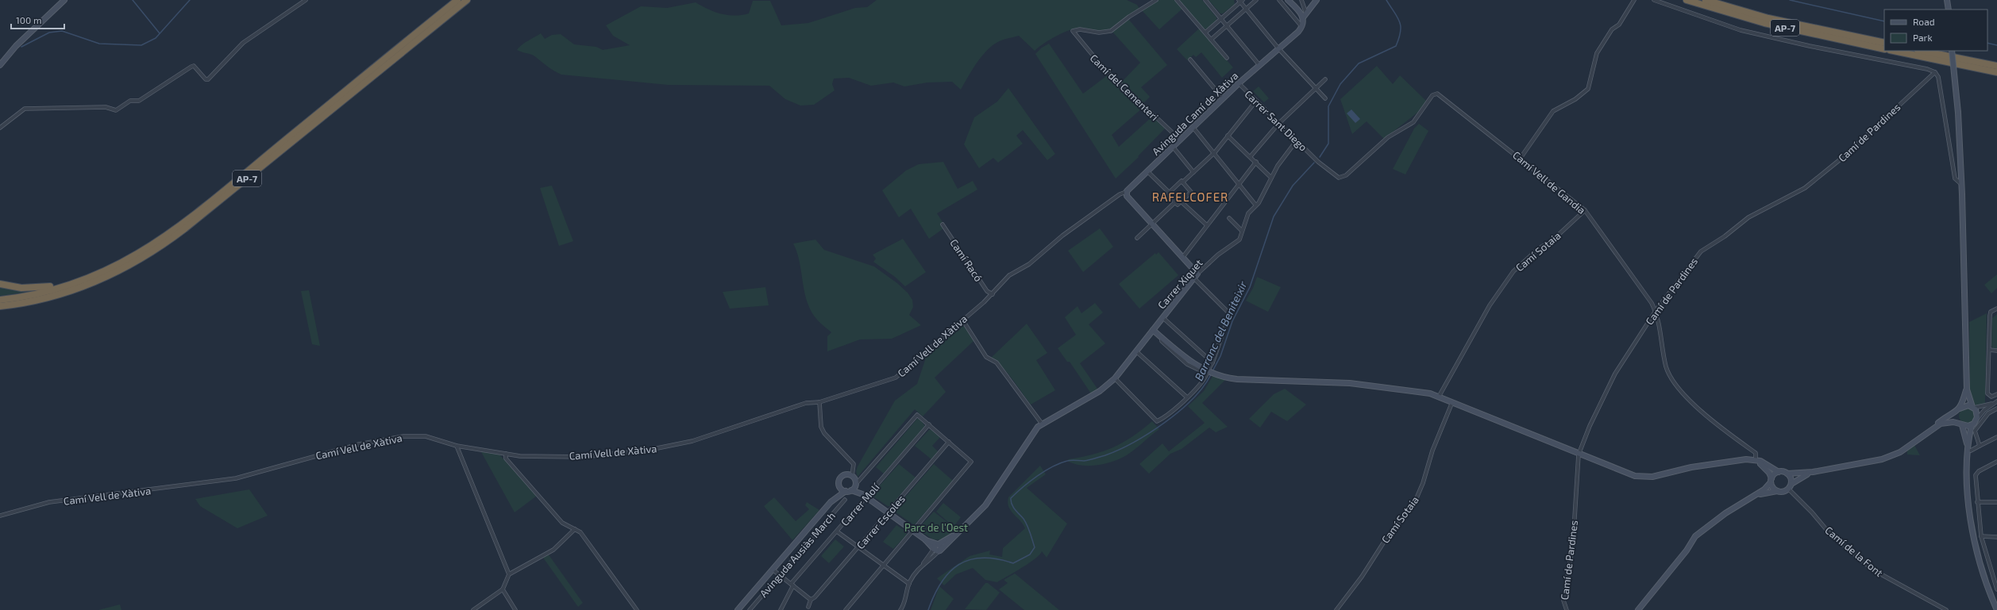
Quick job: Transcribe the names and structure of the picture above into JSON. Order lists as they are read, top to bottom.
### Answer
{
  "streets": {
    "highway": ["AP-7"],
    "street": [
      "Camí del Cementeri",
      "Avinguda Camí de Xàtiva",
      "Carrer Sant Diego",
      "Camí de Pardines",
      "Camí Vell de Gandia",
      "Camí Sotaia",
      "Camí Racó",
      "Carrer Xiquet",
      "Camí Vell de Xàtiva",
      "Carrer Molí",
      "Carrer Escoles",
      "Camí de la Font",
      "Avinguda Ausiàs March"
    ]
  },
  "crossings": [
    ["Camí del Cementeri", "Avinguda Camí de Xàtiva"],
    ["Avinguda Camí de Xàtiva", "Carrer Sant Diego"],
    ["Avinguda Camí de Xàtiva", "Camí Vell de Xàtiva"],
    ["Carrer Sant Diego", "Camí Vell de Gandia"],
    ["Carrer Sant Diego", "Carrer Xiquet"],
    ["Camí de Pardines", "Camí Vell de Gandia"],
    ["Camí Vell de Gandia", "Camí Sotaia"],
    ["Camí Racó", "Camí Vell de Xàtiva"]
  ],
  "districts": ["RAFELCOFER"],
  "water": ["Barranc del Beniteixir"],
  "parks": ["Parc de l'Oest"],
  "legend": ["Road", "Park"],
  "scale_bar": "100 m"
}
